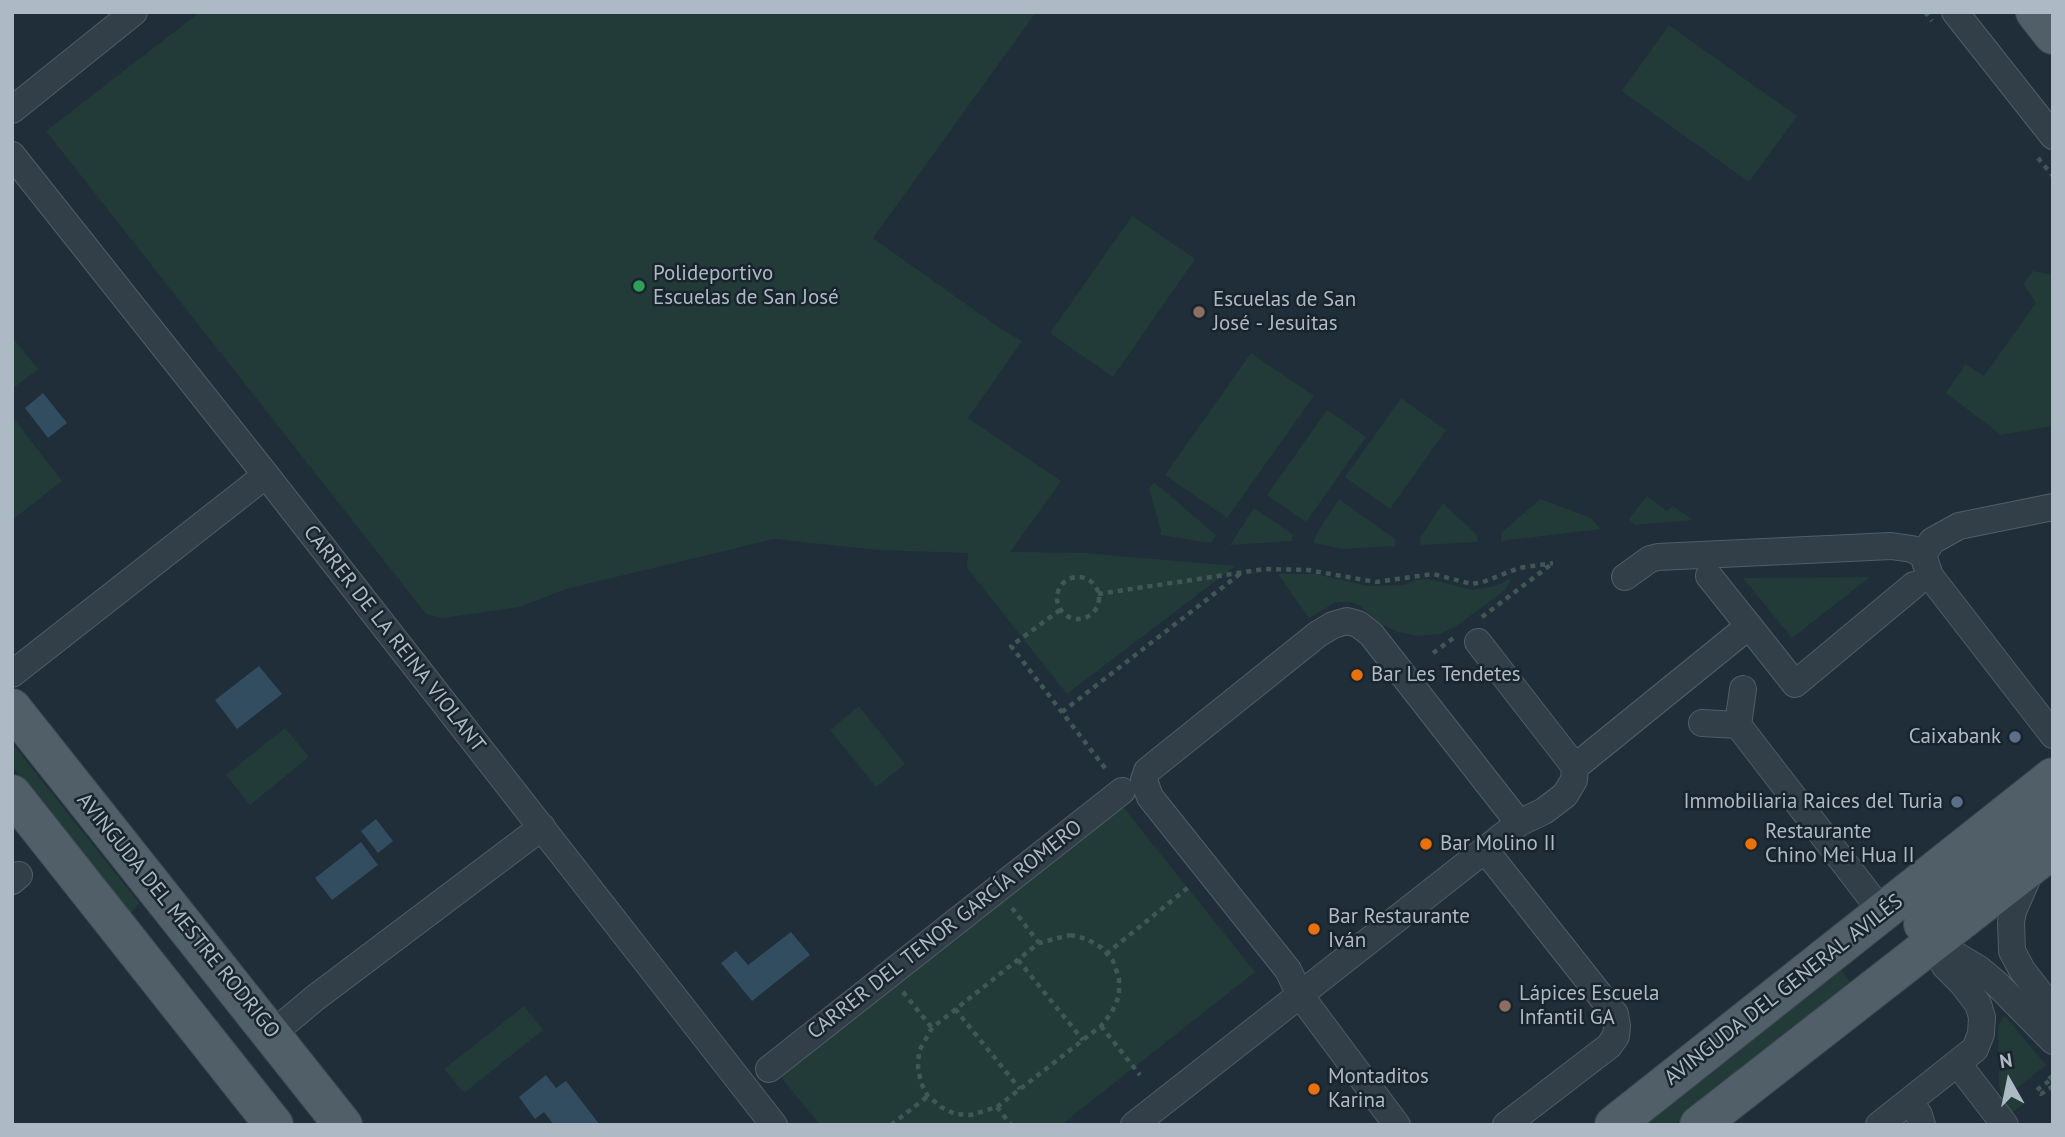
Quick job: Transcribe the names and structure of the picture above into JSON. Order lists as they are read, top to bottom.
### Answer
{
  "streets": {
    "main road": ["AVINGUDA DEL MESTRE RODRIGO", "AVINGUDA DEL GENERAL AVILÉS"],
    "street": ["CARRER DE LA REINA VIOLANT", "CARRER DEL TENOR GARCÍA ROMERO"]
  },
  "places": [
    "Polideportivo Escuelas de San José",
    "Escuelas de San José - Jesuitas",
    "Bar Les Tendetes",
    "Caixabank",
    "Immobiliaria Raices del Turia",
    "Bar Molino II",
    "Restaurante Chino Mei Hua II",
    "Bar Restaurante Iván",
    "Lápices Escuela Infantil GA",
    "Montaditos Karina"
  ],
  "north": "top"
}
